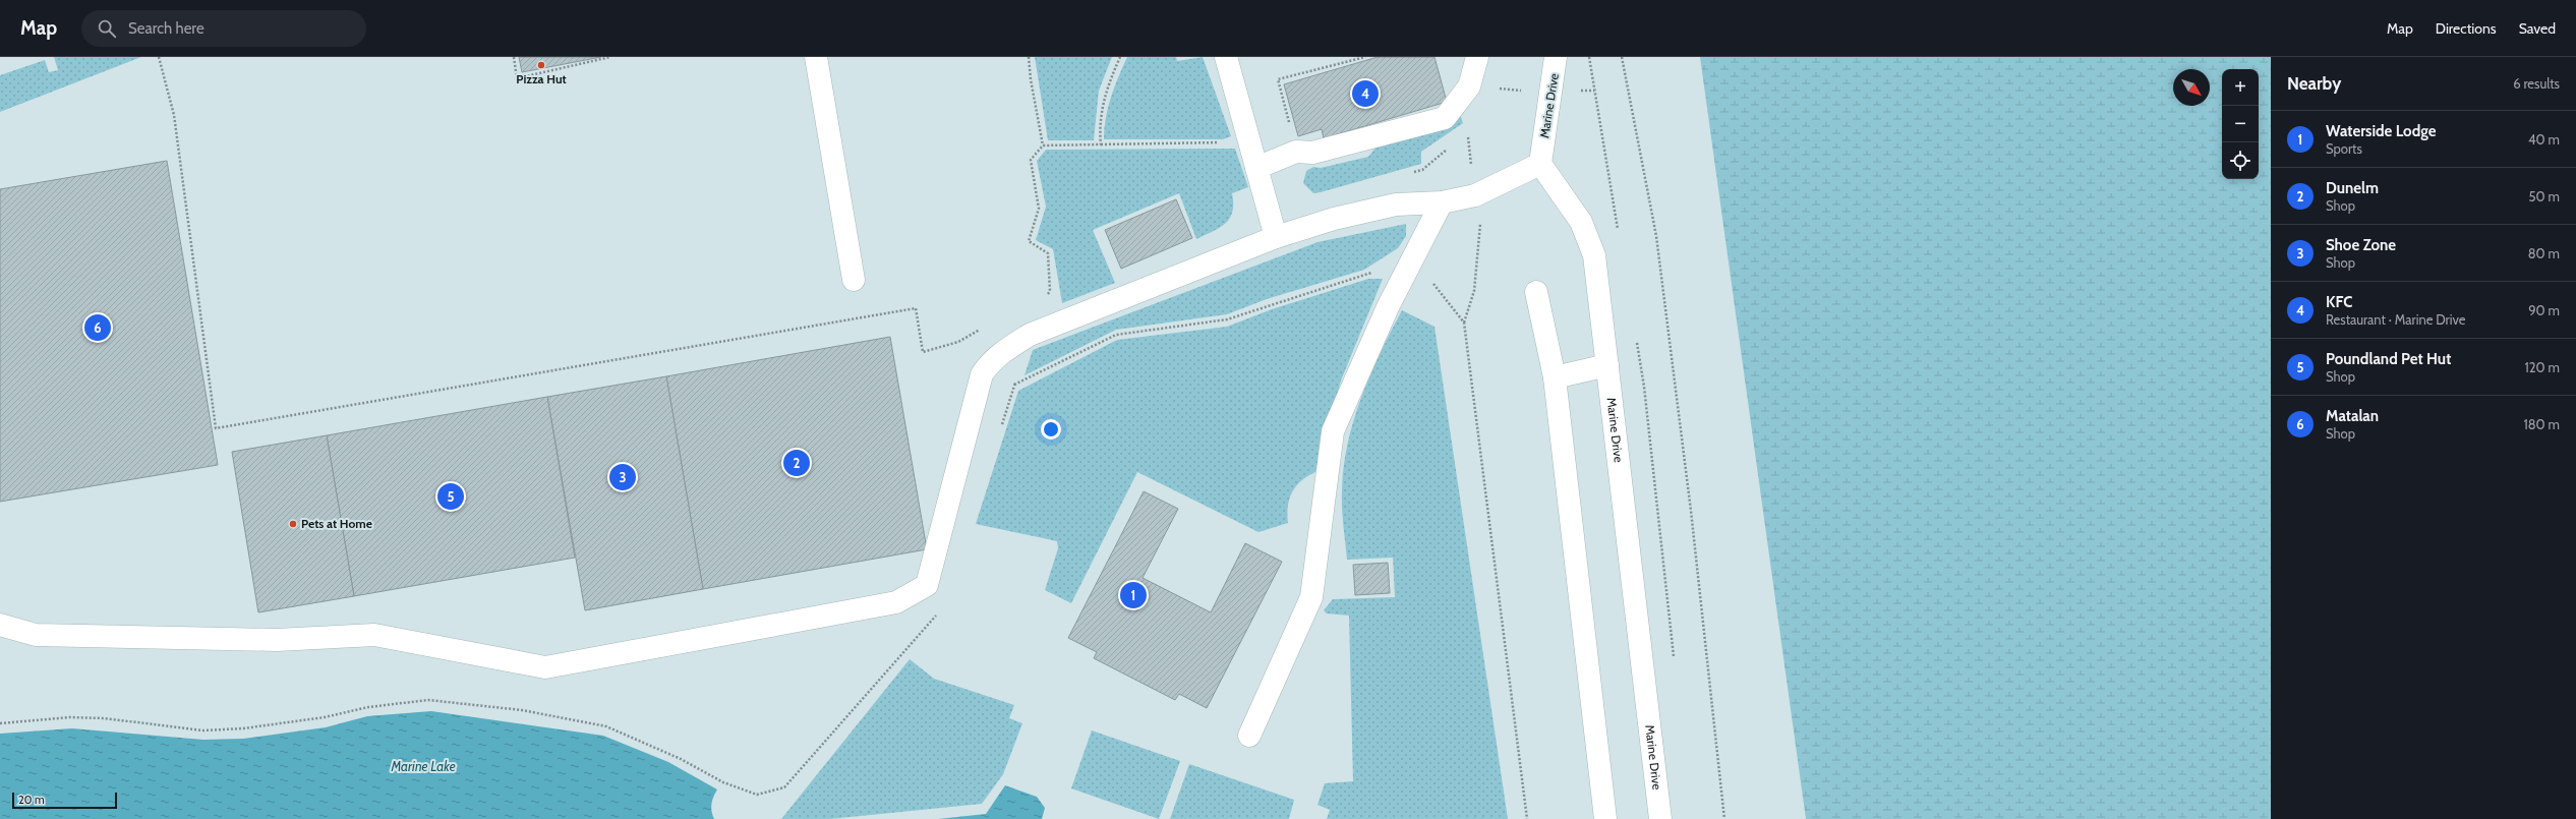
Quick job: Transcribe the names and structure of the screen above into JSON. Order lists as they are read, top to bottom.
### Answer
{
  "streets": {
    "street": ["Marine Drive"]
  },
  "water": ["Marine Lake"],
  "places": ["Pizza Hut", "Pets at Home"],
  "scale_bar": "20 m",
  "north": "bottom right",
  "page": {
    "header": "Map",
    "search": "Search here",
    "nav": ["Map", "Directions", "Saved"],
    "heading": ["Nearby", "6 results"],
    "map_buttons": ["+", "−"],
    "pins": [
      "4",
      "6",
      "2",
      "3",
      "5",
      "1"
    ],
    "list": [
      {
        "mark": "1",
        "name": "Waterside Lodge",
        "note": "Sports",
        "value": "40 m"
      },
      {
        "mark": "2",
        "name": "Dunelm",
        "note": "Shop",
        "value": "50 m"
      },
      {
        "mark": "3",
        "name": "Shoe Zone",
        "note": "Shop",
        "value": "80 m"
      },
      {
        "mark": "4",
        "name": "KFC",
        "note": "Restaurant · Marine Drive",
        "value": "90 m"
      },
      {
        "mark": "5",
        "name": "Poundland Pet Hut",
        "note": "Shop",
        "value": "120 m"
      },
      {
        "mark": "6",
        "name": "Matalan",
        "note": "Shop",
        "value": "180 m"
      }
    ],
    "scale": "20 m"
  }
}
